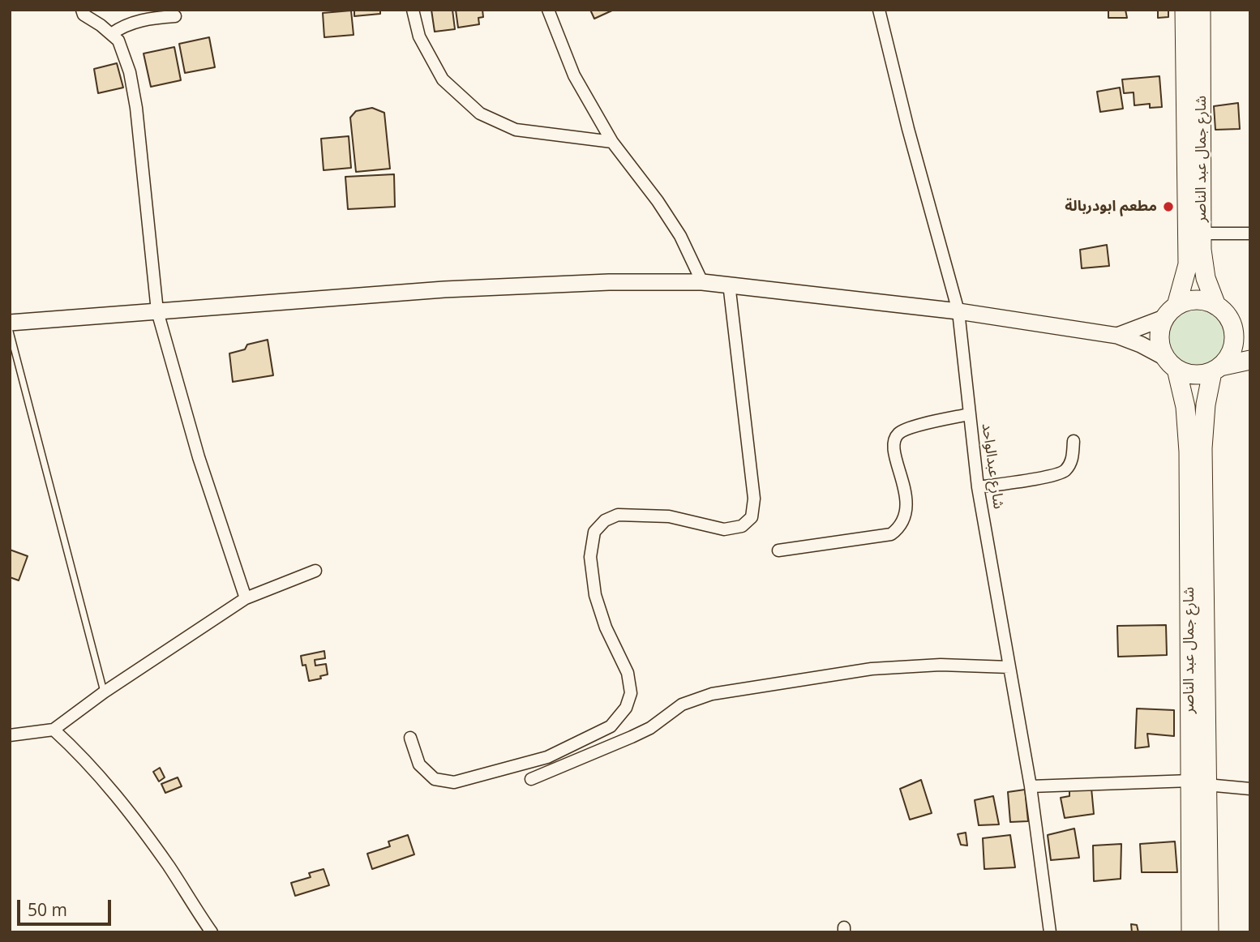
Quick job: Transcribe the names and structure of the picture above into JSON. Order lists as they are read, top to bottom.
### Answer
{
  "streets": {
    "main road": ["شارع جمال عبد الناصر"],
    "street": ["شارع عبدالواحد"]
  },
  "places": ["مطعم ابودربالة"],
  "scale_bar": "50 m"
}
